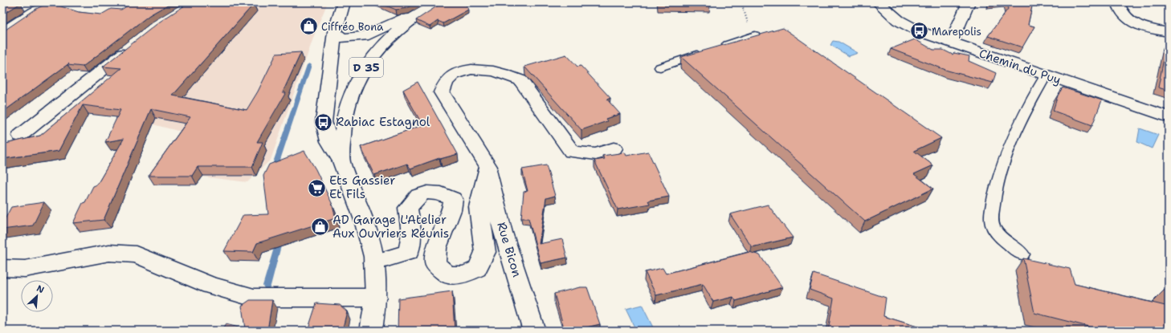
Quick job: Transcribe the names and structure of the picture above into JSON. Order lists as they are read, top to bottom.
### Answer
{
  "streets": {
    "street": ["Chemin du Puy", "D 35", "Rue Bicon"]
  },
  "places": {
    "shop": ["Ciffréo Bona", "AD Garage L'Atelier Aux Ouvriers Réunis"],
    "bus stop": ["Marepolis", "Rabiac Estagnol"],
    "supermarket": ["Ets Gassier Et Fils"]
  },
  "north": "top right"
}
